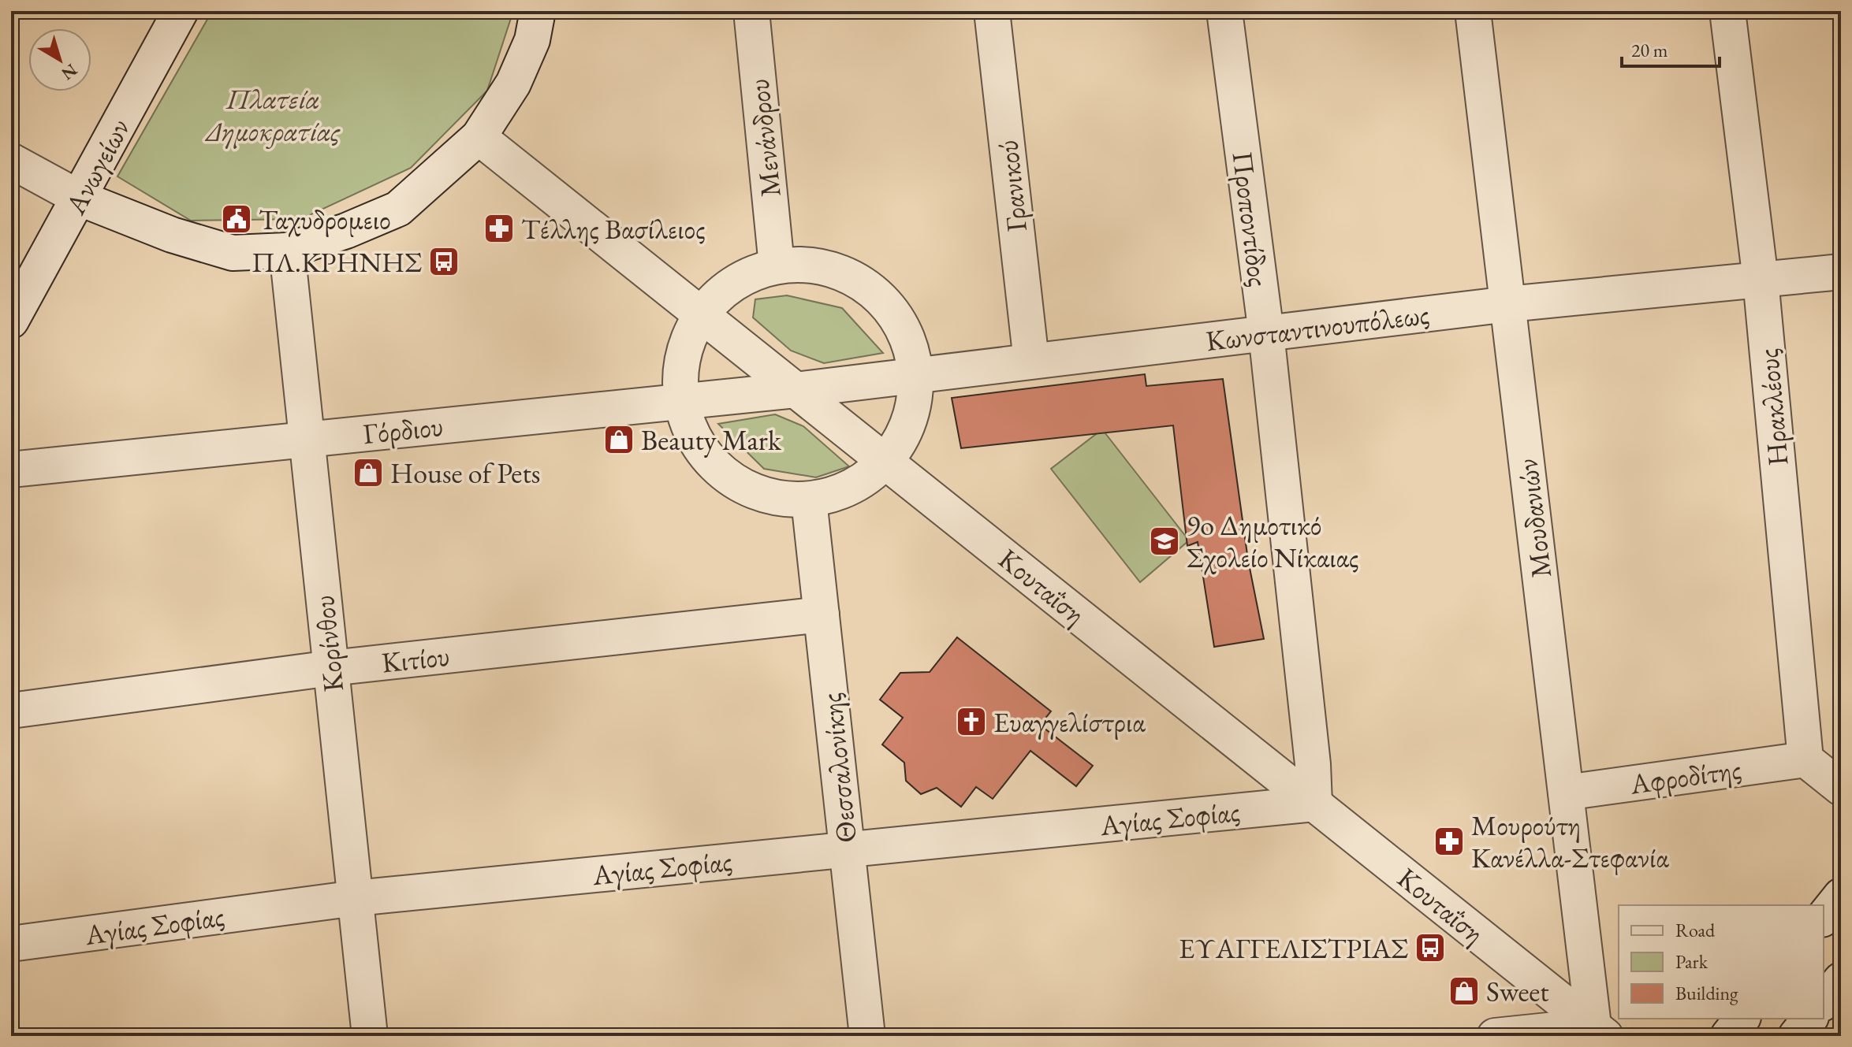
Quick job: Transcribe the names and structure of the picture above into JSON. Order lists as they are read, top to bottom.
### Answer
{
  "streets": {
    "street": [
      "Μενάνδρου",
      "Ανωγείων",
      "Γρανικού",
      "Προποντίδος",
      "Κωνσταντινουπόλεως",
      "Ηρακλέους",
      "Γόρδιου",
      "Μουδανιών",
      "Κουταΐση",
      "Κορίνθου",
      "Κιτίου",
      "Θεσσαλονίκης",
      "Αφροδίτης",
      "Αγίας Σοφίας"
    ]
  },
  "crossings": [
    ["Γρανικού", "Κωνσταντινουπόλεως"],
    ["Προποντίδος", "Κωνσταντινουπόλεως"],
    ["Προποντίδος", "Κουταΐση"],
    ["Προποντίδος", "Αγίας Σοφίας"],
    ["Κωνσταντινουπόλεως", "Ηρακλέους"],
    ["Κωνσταντινουπόλεως", "Γόρδιου"],
    ["Κωνσταντινουπόλεως", "Μουδανιών"],
    ["Κωνσταντινουπόλεως", "Κουταΐση"],
    ["Ηρακλέους", "Αφροδίτης"],
    ["Γόρδιου", "Κουταΐση"],
    ["Γόρδιου", "Κορίνθου"],
    ["Μουδανιών", "Κουταΐση"],
    ["Μουδανιών", "Αφροδίτης"],
    ["Κουταΐση", "Αγίας Σοφίας"],
    ["Κορίνθου", "Κιτίου"],
    ["Κορίνθου", "Αγίας Σοφίας"],
    ["Κιτίου", "Θεσσαλονίκης"],
    ["Θεσσαλονίκης", "Αγίας Σοφίας"]
  ],
  "parks": ["Πλατεία Δημοκρατίας"],
  "places": {
    "public building": ["Ταχυδρομειο"],
    "pharmacy": ["Τέλλης Βασίλειος", "Μουρούτη Κανέλλα-Στεφανία"],
    "bus stop": ["ΠΛ.ΚΡΗΝΗΣ", "ΕΥΑΓΓΕΛΙΣΤΡΙΑΣ"],
    "shop": ["Beauty Mark", "House of Pets", "Sweet"],
    "school or university": ["9o Δημοτικό Σχολείο Νίκαιας"],
    "church": ["Ευαγγελίστρια"]
  },
  "legend": ["Road", "Park", "Building"],
  "scale_bar": "20 m",
  "north": "bottom right"
}
